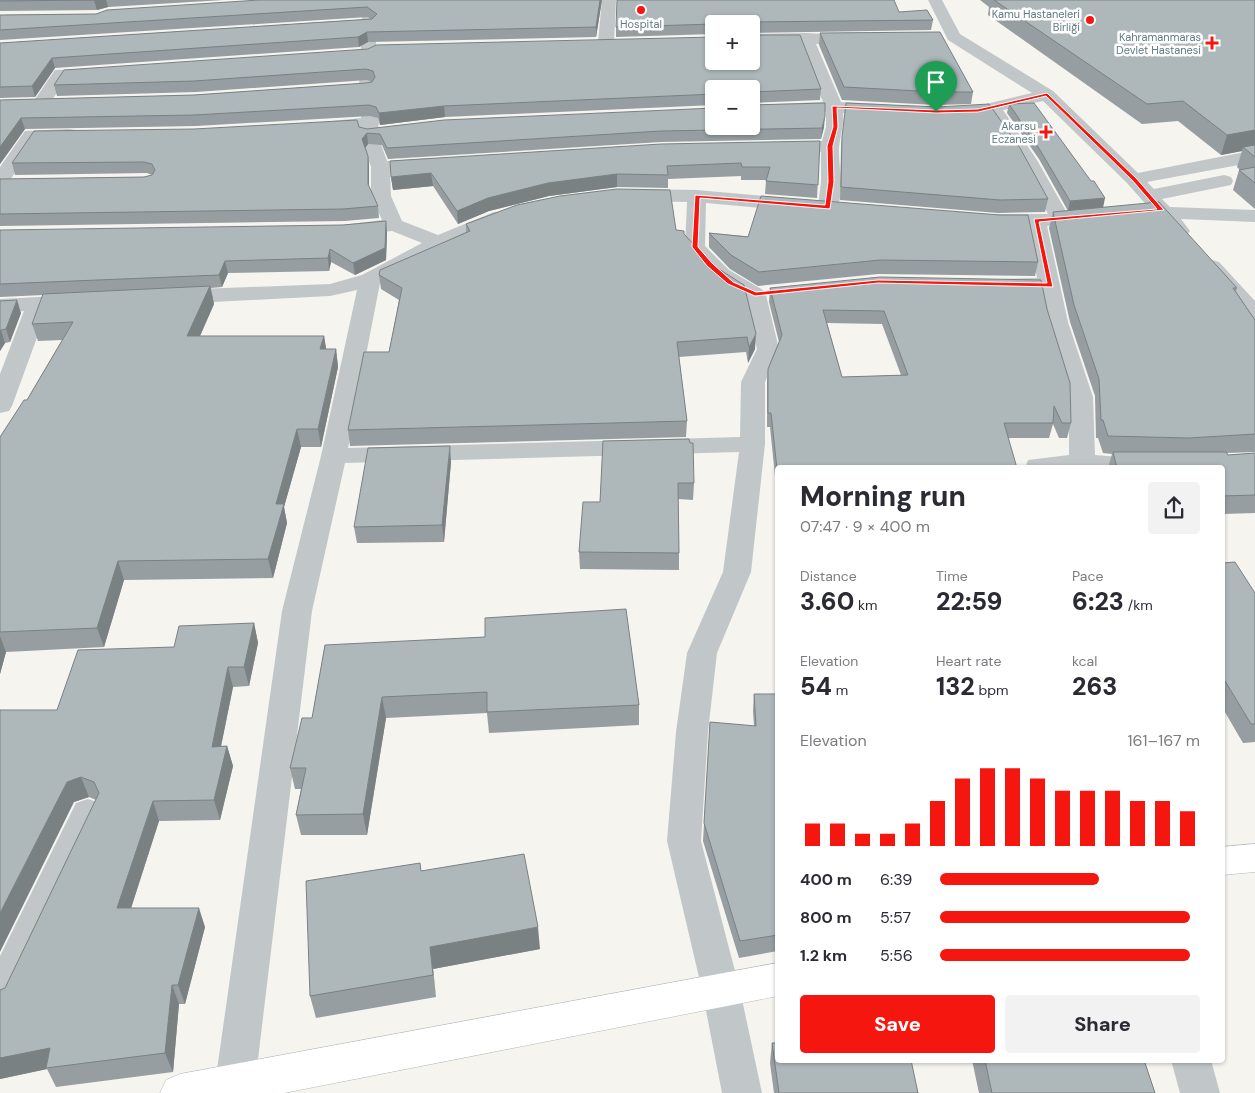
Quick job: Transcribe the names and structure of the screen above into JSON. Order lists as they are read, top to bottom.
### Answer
{
  "places": {
    "other": ["Hospital", "Kamu Hastaneleri Birliği"],
    "health": ["Kahramanmaras Devlet Hastanesi", "Akarsu Eczanesi"]
  },
  "page": {
    "map_buttons": ["+", "−"],
    "heading": ["Morning run", "07:47 · 9 × 400 m"],
    "stats": [
      ["Distance", "3.60 km"],
      ["Time", "22:59"],
      ["Pace", "6:23 /km"],
      ["Elevation", "54 m"],
      ["Heart rate", "132 bpm"],
      ["kcal", "263"]
    ],
    "chart": ["Elevation", "161–167 m"],
    "list": [
      {
        "name": "400 m",
        "note": "6:39"
      },
      {
        "name": "800 m",
        "note": "5:57"
      },
      {
        "name": "1.2 km",
        "note": "5:56"
      }
    ],
    "buttons": ["Save", "Share"]
  }
}
